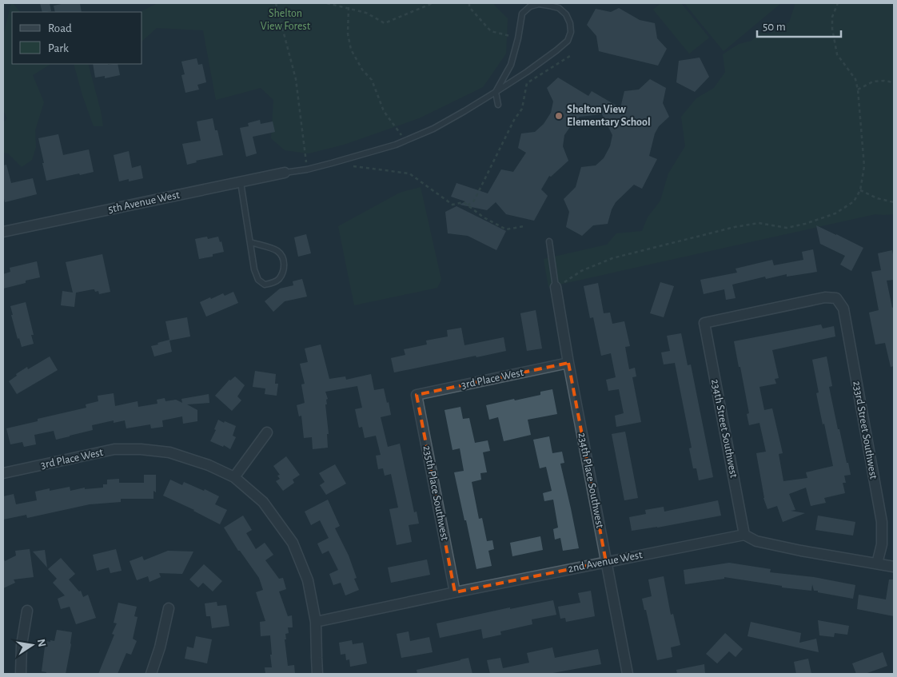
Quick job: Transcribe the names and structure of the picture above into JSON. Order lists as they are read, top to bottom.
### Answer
{
  "streets": {
    "street": [
      "5th Avenue West",
      "3rd Place West",
      "234th Street Southwest",
      "233rd Street Southwest",
      "234th Place Southwest",
      "235th Place Southwest",
      "2nd Avenue West"
    ]
  },
  "crossings": [
    ["3rd Place West", "234th Place Southwest"],
    ["3rd Place West", "235th Place Southwest"],
    ["3rd Place West", "2nd Avenue West"],
    ["234th Street Southwest", "233rd Street Southwest"],
    ["234th Street Southwest", "2nd Avenue West"],
    ["234th Place Southwest", "2nd Avenue West"],
    ["235th Place Southwest", "2nd Avenue West"]
  ],
  "parks": ["Shelton View Forest"],
  "places": ["Shelton View Elementary School"],
  "legend": ["Road", "Park"],
  "scale_bar": "50 m",
  "north": "right"
}
